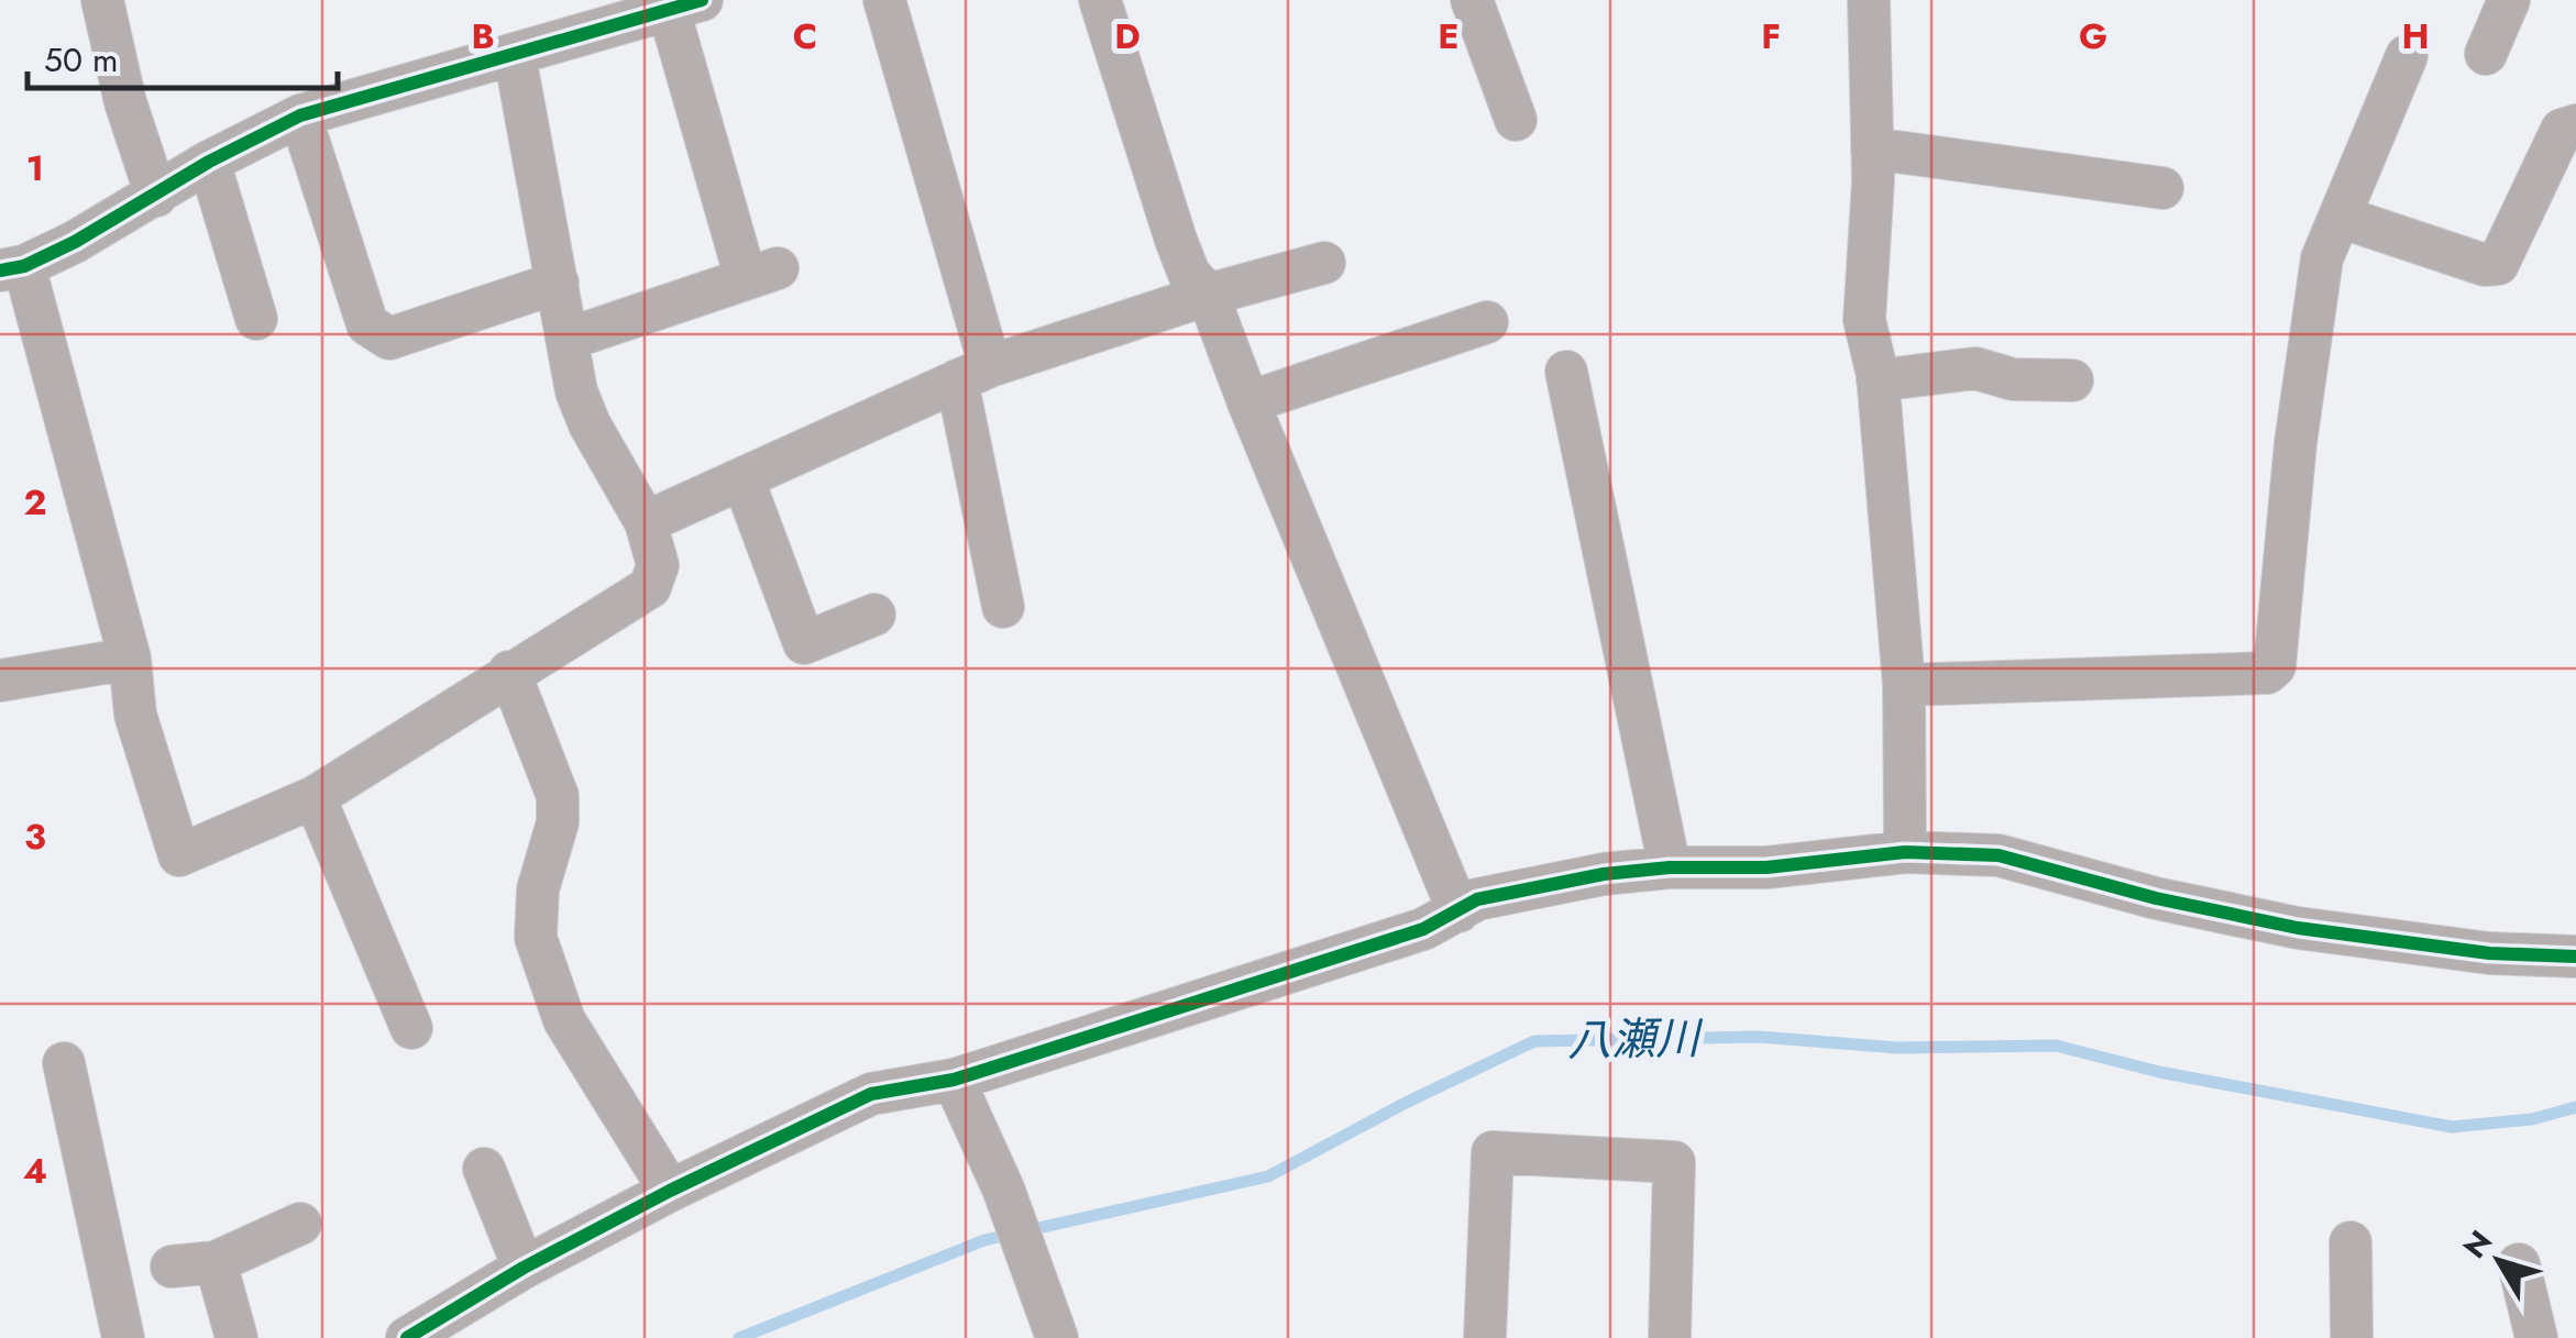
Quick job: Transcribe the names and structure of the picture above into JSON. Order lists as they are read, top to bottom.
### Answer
{
  "water": ["八瀬川"],
  "scale_bar": "50 m",
  "north": "top left",
  "grid": {
    "columns": [
      "B",
      "C",
      "D",
      "E",
      "F",
      "G",
      "H"
    ],
    "rows": [
      "1",
      "2",
      "3",
      "4"
    ]
  }
}
